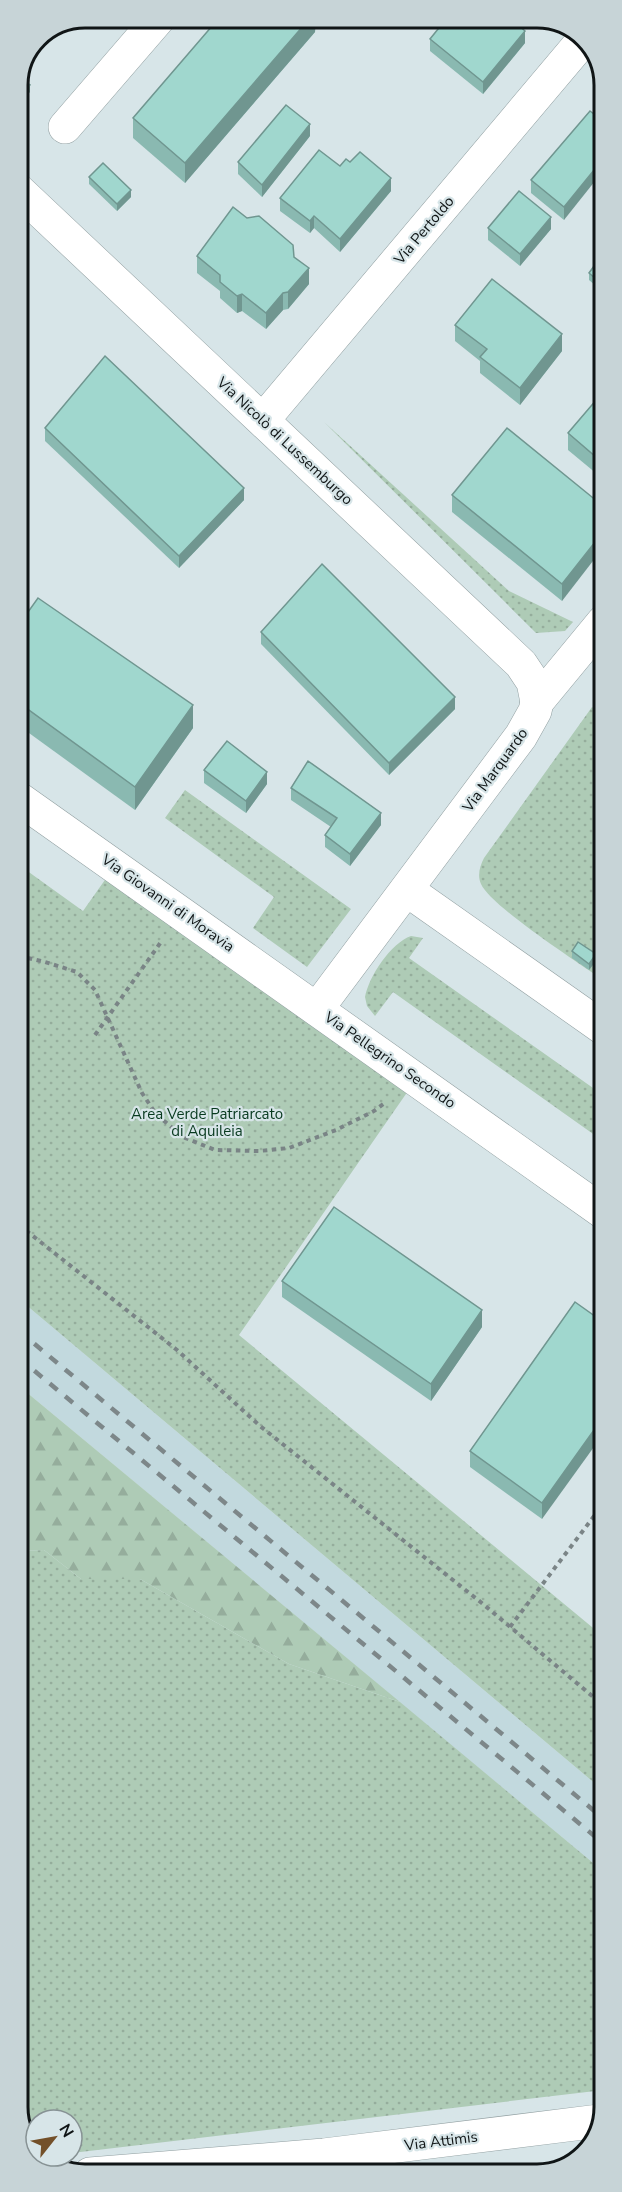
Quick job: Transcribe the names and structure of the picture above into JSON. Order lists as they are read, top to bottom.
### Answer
{
  "streets": {
    "street": [
      "Via Pertoldo",
      "Via Nicolò di Lussemburgo",
      "Via Marquardo",
      "Via Giovanni di Moravia",
      "Via Pellegrino Secondo",
      "Via Attimis"
    ]
  },
  "crossings": [
    ["Via Pertoldo", "Via Nicolò di Lussemburgo"],
    ["Via Nicolò di Lussemburgo", "Via Marquardo"],
    ["Via Marquardo", "Via Pellegrino Secondo"],
    ["Via Giovanni di Moravia", "Via Pellegrino Secondo"]
  ],
  "parks": ["Area Verde Patriarcato di Aquileia"],
  "north": "top right"
}
